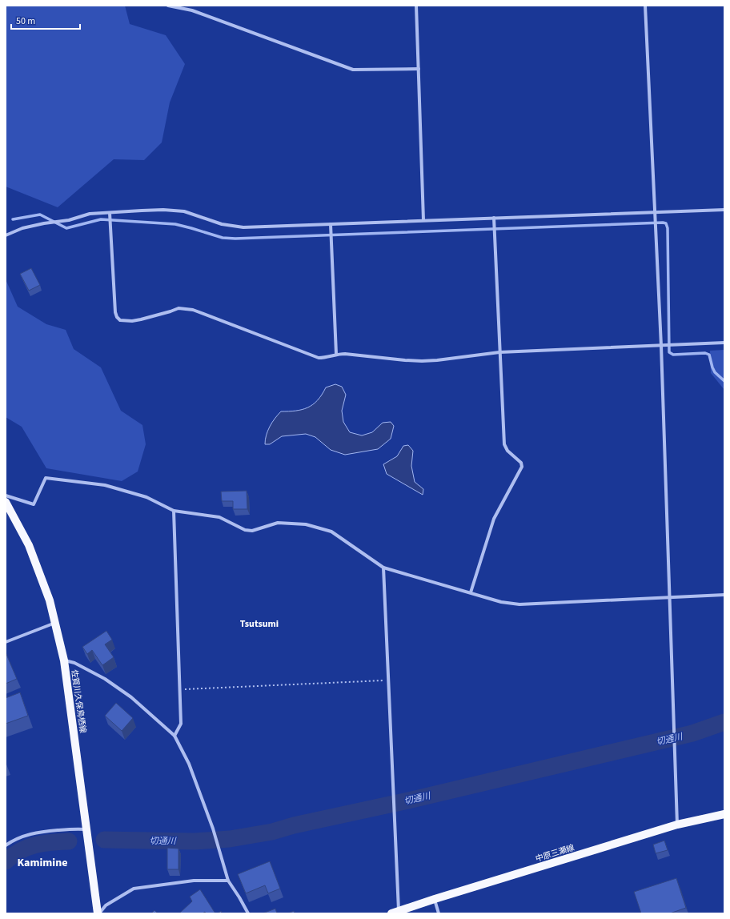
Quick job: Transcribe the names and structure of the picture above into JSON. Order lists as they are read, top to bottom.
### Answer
{
  "streets": {
    "main road": ["佐賀川久保鳥栖線", "中原三瀬線"]
  },
  "districts": ["Tsutsumi", "Kamimine"],
  "water": ["切通川"],
  "scale_bar": "50 m"
}
